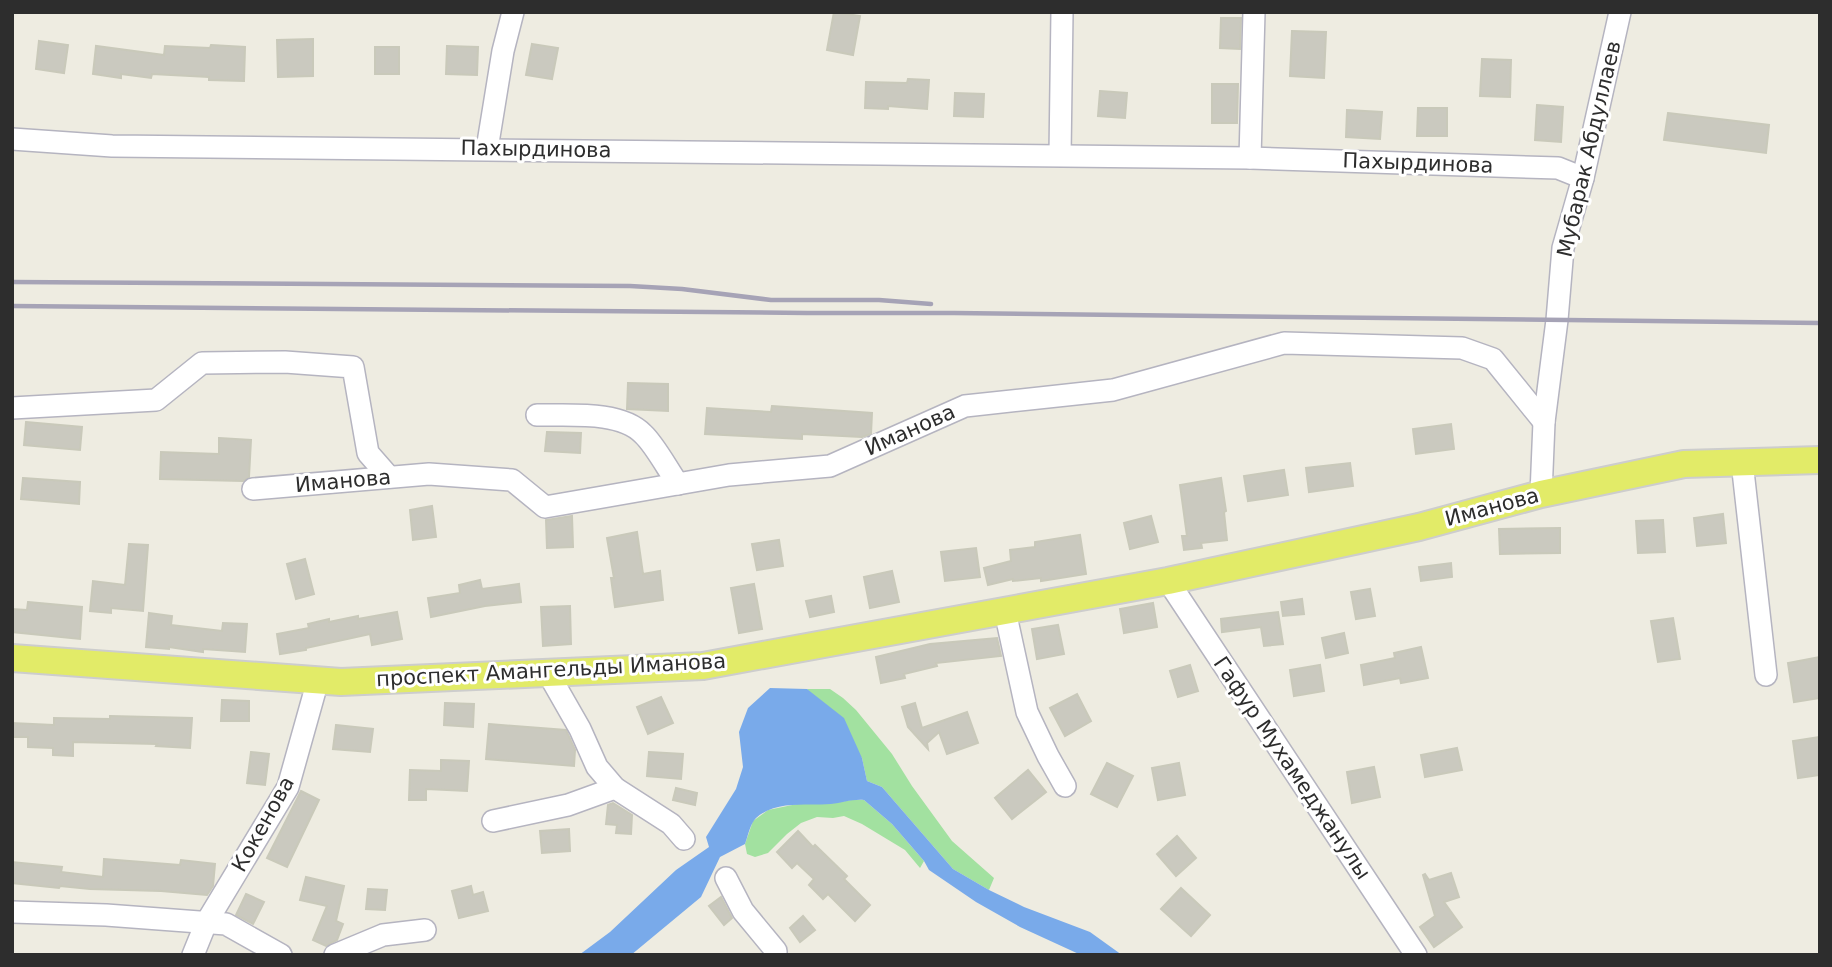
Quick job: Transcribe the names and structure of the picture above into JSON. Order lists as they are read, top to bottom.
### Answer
{
  "streets": {
    "main road": ["Иманова", "проспект Амангельды Иманова"],
    "street": [
      "Пахырдинова",
      "Мубарак Абдуллаев",
      "Гафур Мухамеджанулы",
      "Кокенова"
    ]
  },
  "crossings": [
    ["Пахырдинова", "Мубарак Абдуллаев"],
    ["Мубарак Абдуллаев", "Иманова"],
    ["Иманова", "проспект Амангельды Иманова"],
    ["Иманова", "Гафур Мухамеджанулы"],
    ["проспект Амангельды Иманова", "Гафур Мухамеджанулы"],
    ["проспект Амангельды Иманова", "Кокенова"]
  ]
}
